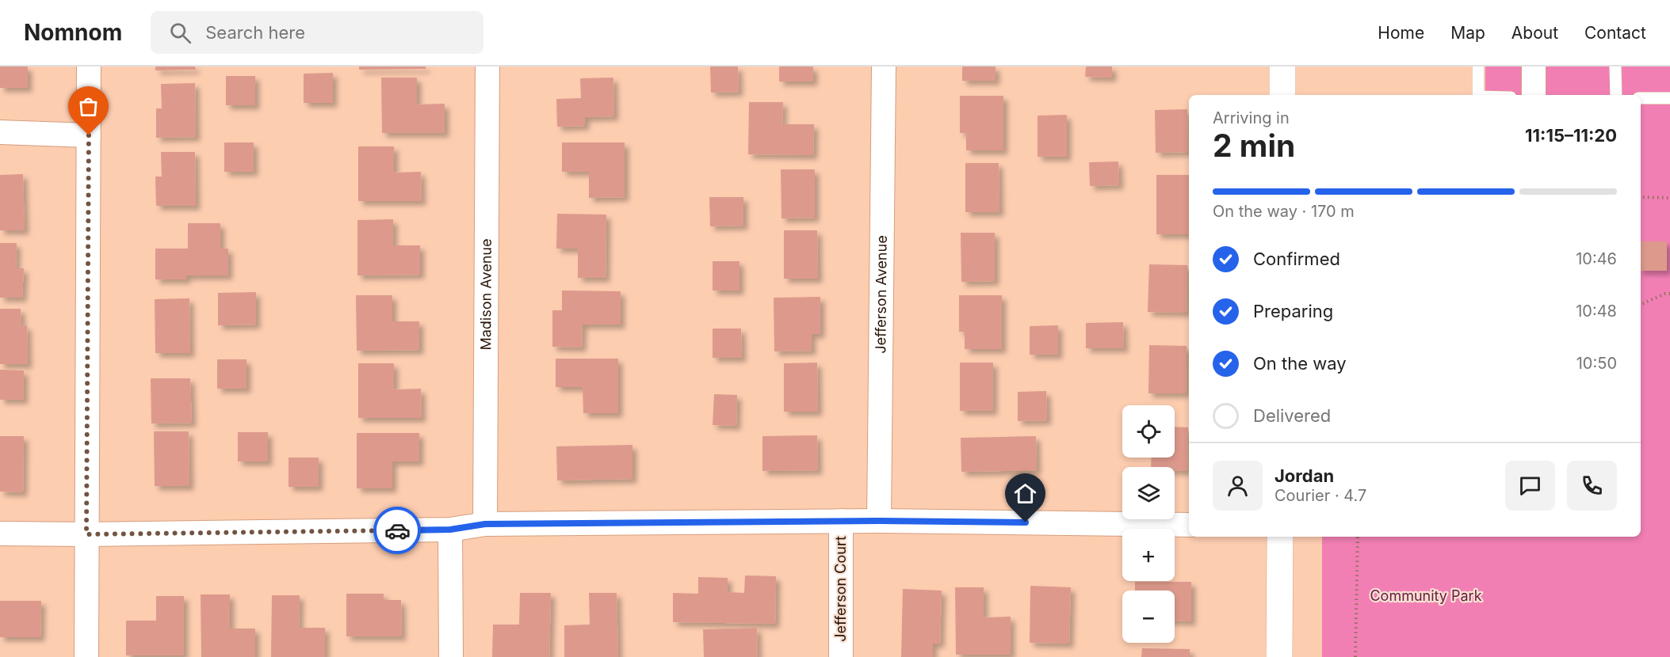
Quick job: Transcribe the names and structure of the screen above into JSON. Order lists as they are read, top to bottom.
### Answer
{
  "streets": {
    "street": ["Jefferson Avenue", "Madison Avenue", "Jefferson Court"]
  },
  "parks": ["Community Park"],
  "page": {
    "header": "Nomnom",
    "search": "Search here",
    "nav": [
      "Home",
      "Map",
      "About",
      "Contact"
    ],
    "heading": ["2 min", "Arriving in", "11:15–11:20"],
    "panel": ["Jordan", "Courier · 4.7"],
    "bar": "On the way · 170 m",
    "list": [
      ["Confirmed", "10:46"],
      ["Preparing", "10:48"],
      ["On the way", "10:50"],
      "Delivered"
    ],
    "map_buttons": ["+", "−"]
  }
}
